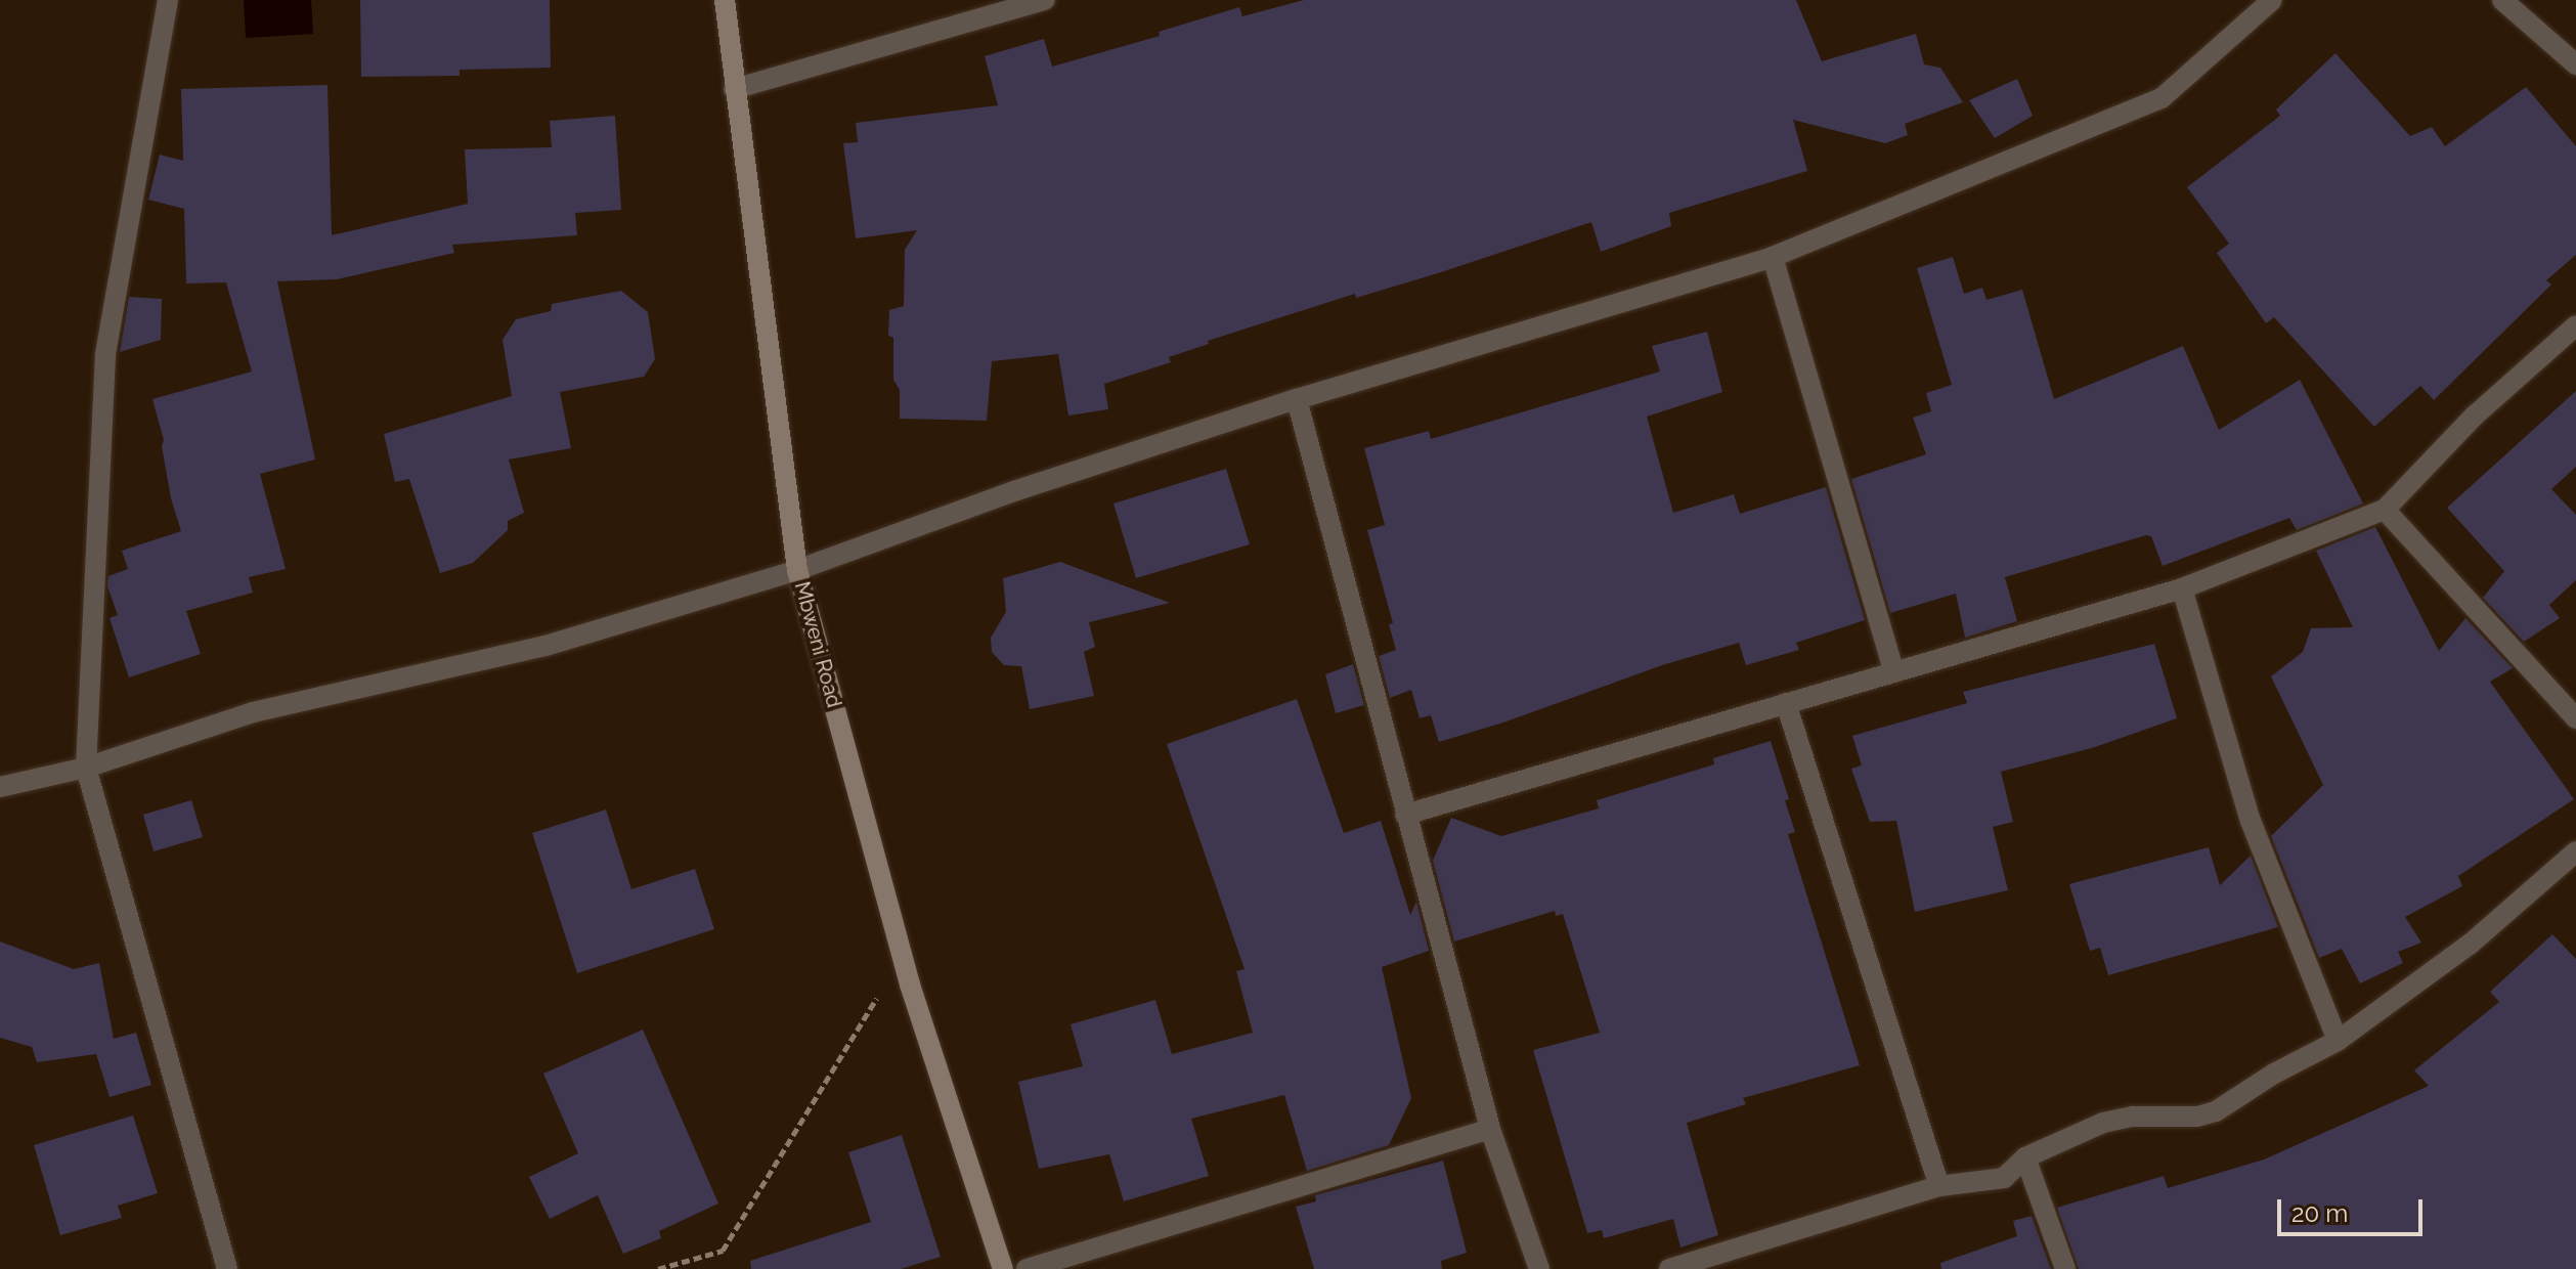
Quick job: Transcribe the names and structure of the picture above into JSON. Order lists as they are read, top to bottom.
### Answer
{
  "streets": {
    "street": ["Mbweni Road"]
  },
  "scale_bar": "20 m"
}
